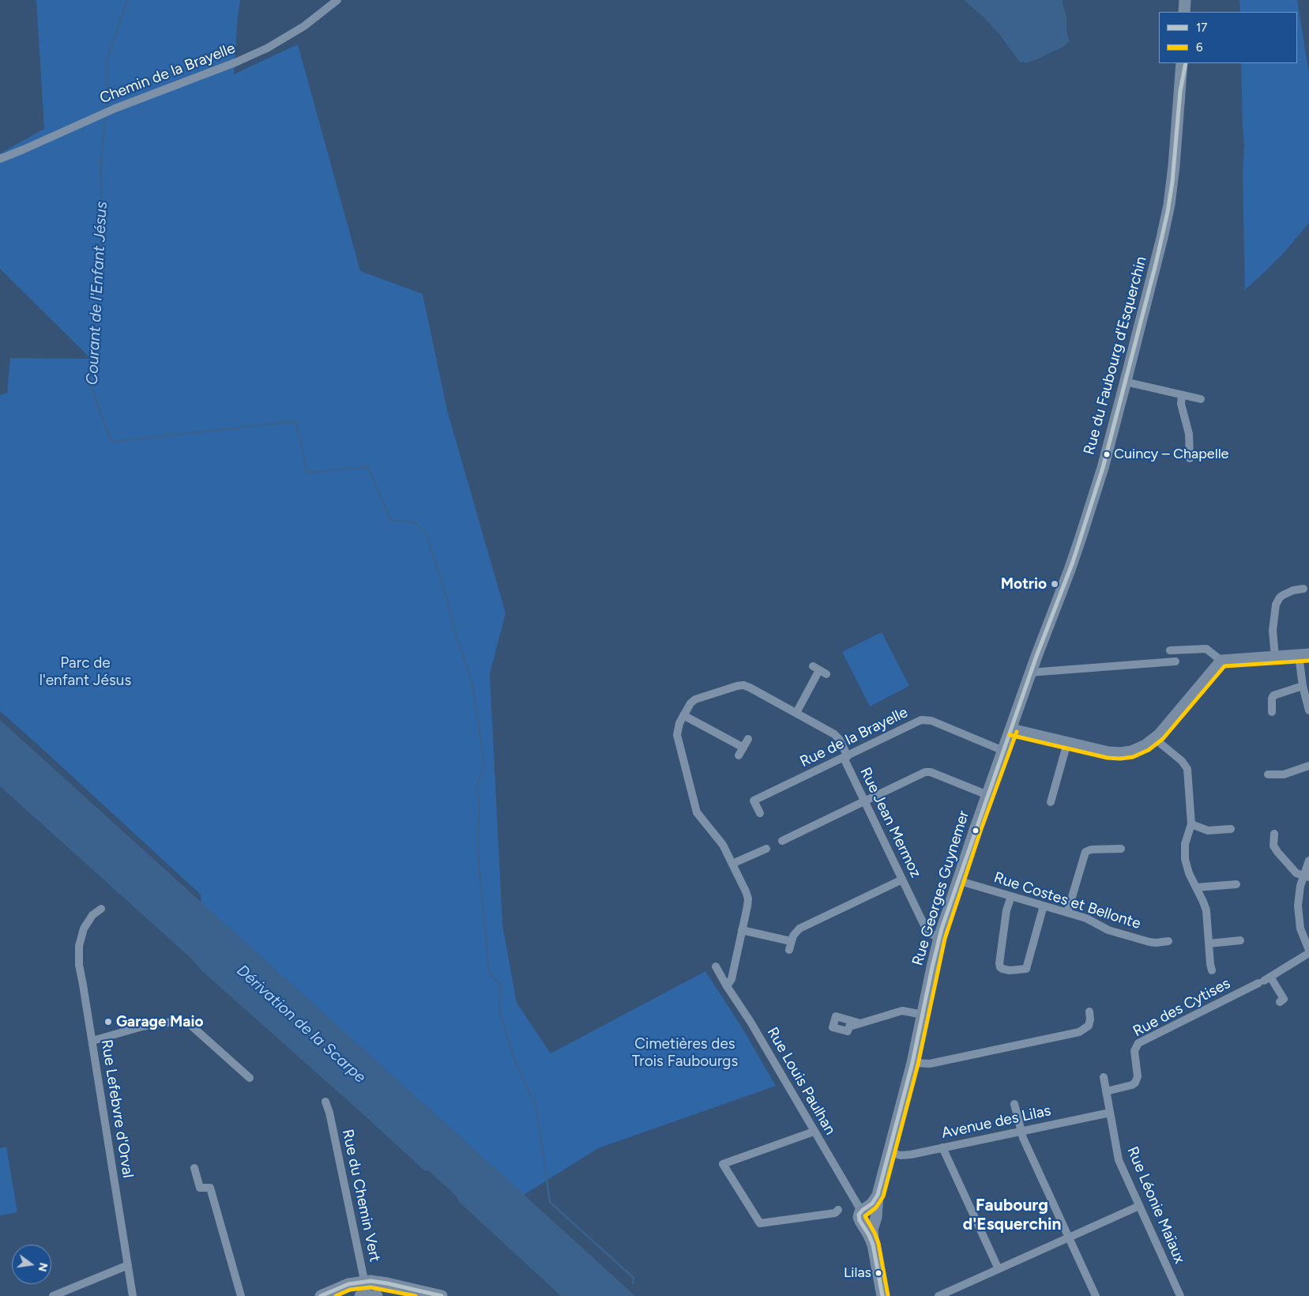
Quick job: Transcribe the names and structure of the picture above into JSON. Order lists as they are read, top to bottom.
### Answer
{
  "streets": {
    "main road": ["Rue du Faubourg d'Esquerchin", "Rue Georges Guynemer"],
    "street": [
      "Chemin de la Brayelle",
      "Rue de la Brayelle",
      "Rue Jean Mermoz",
      "Rue Costes et Bellonte",
      "Rue des Cytises",
      "Rue Louis Paulhan",
      "Rue Lefebvre d'Orval",
      "Avenue des Lilas",
      "Rue du Chemin Vert",
      "Rue Léonie Maïaux"
    ]
  },
  "crossings": [
    ["Rue du Faubourg d'Esquerchin", "Rue Georges Guynemer"],
    ["Rue de la Brayelle", "Rue Jean Mermoz"],
    ["Rue de la Brayelle", "Rue Georges Guynemer"],
    ["Rue Jean Mermoz", "Rue Georges Guynemer"],
    ["Rue Jean Mermoz", "Rue Louis Paulhan"],
    ["Rue Georges Guynemer", "Rue Costes et Bellonte"],
    ["Rue Georges Guynemer", "Rue Louis Paulhan"],
    ["Rue Georges Guynemer", "Avenue des Lilas"],
    ["Rue des Cytises", "Rue Léonie Maïaux"],
    ["Avenue des Lilas", "Rue Léonie Maïaux"]
  ],
  "districts": ["Faubourg d'Esquerchin"],
  "water": ["Courant de l'Enfant Jésus", "Dérivation de la Scarpe"],
  "parks": ["Parc de l'enfant Jésus", "Cimetières des Trois Faubourgs"],
  "places": [
    "Cuincy – Chapelle",
    "Motrio",
    "Garage Maio",
    "Lilas"
  ],
  "lines": ["transit line 17", "transit line 6"],
  "legend": ["17", "6"],
  "north": "right"
}
